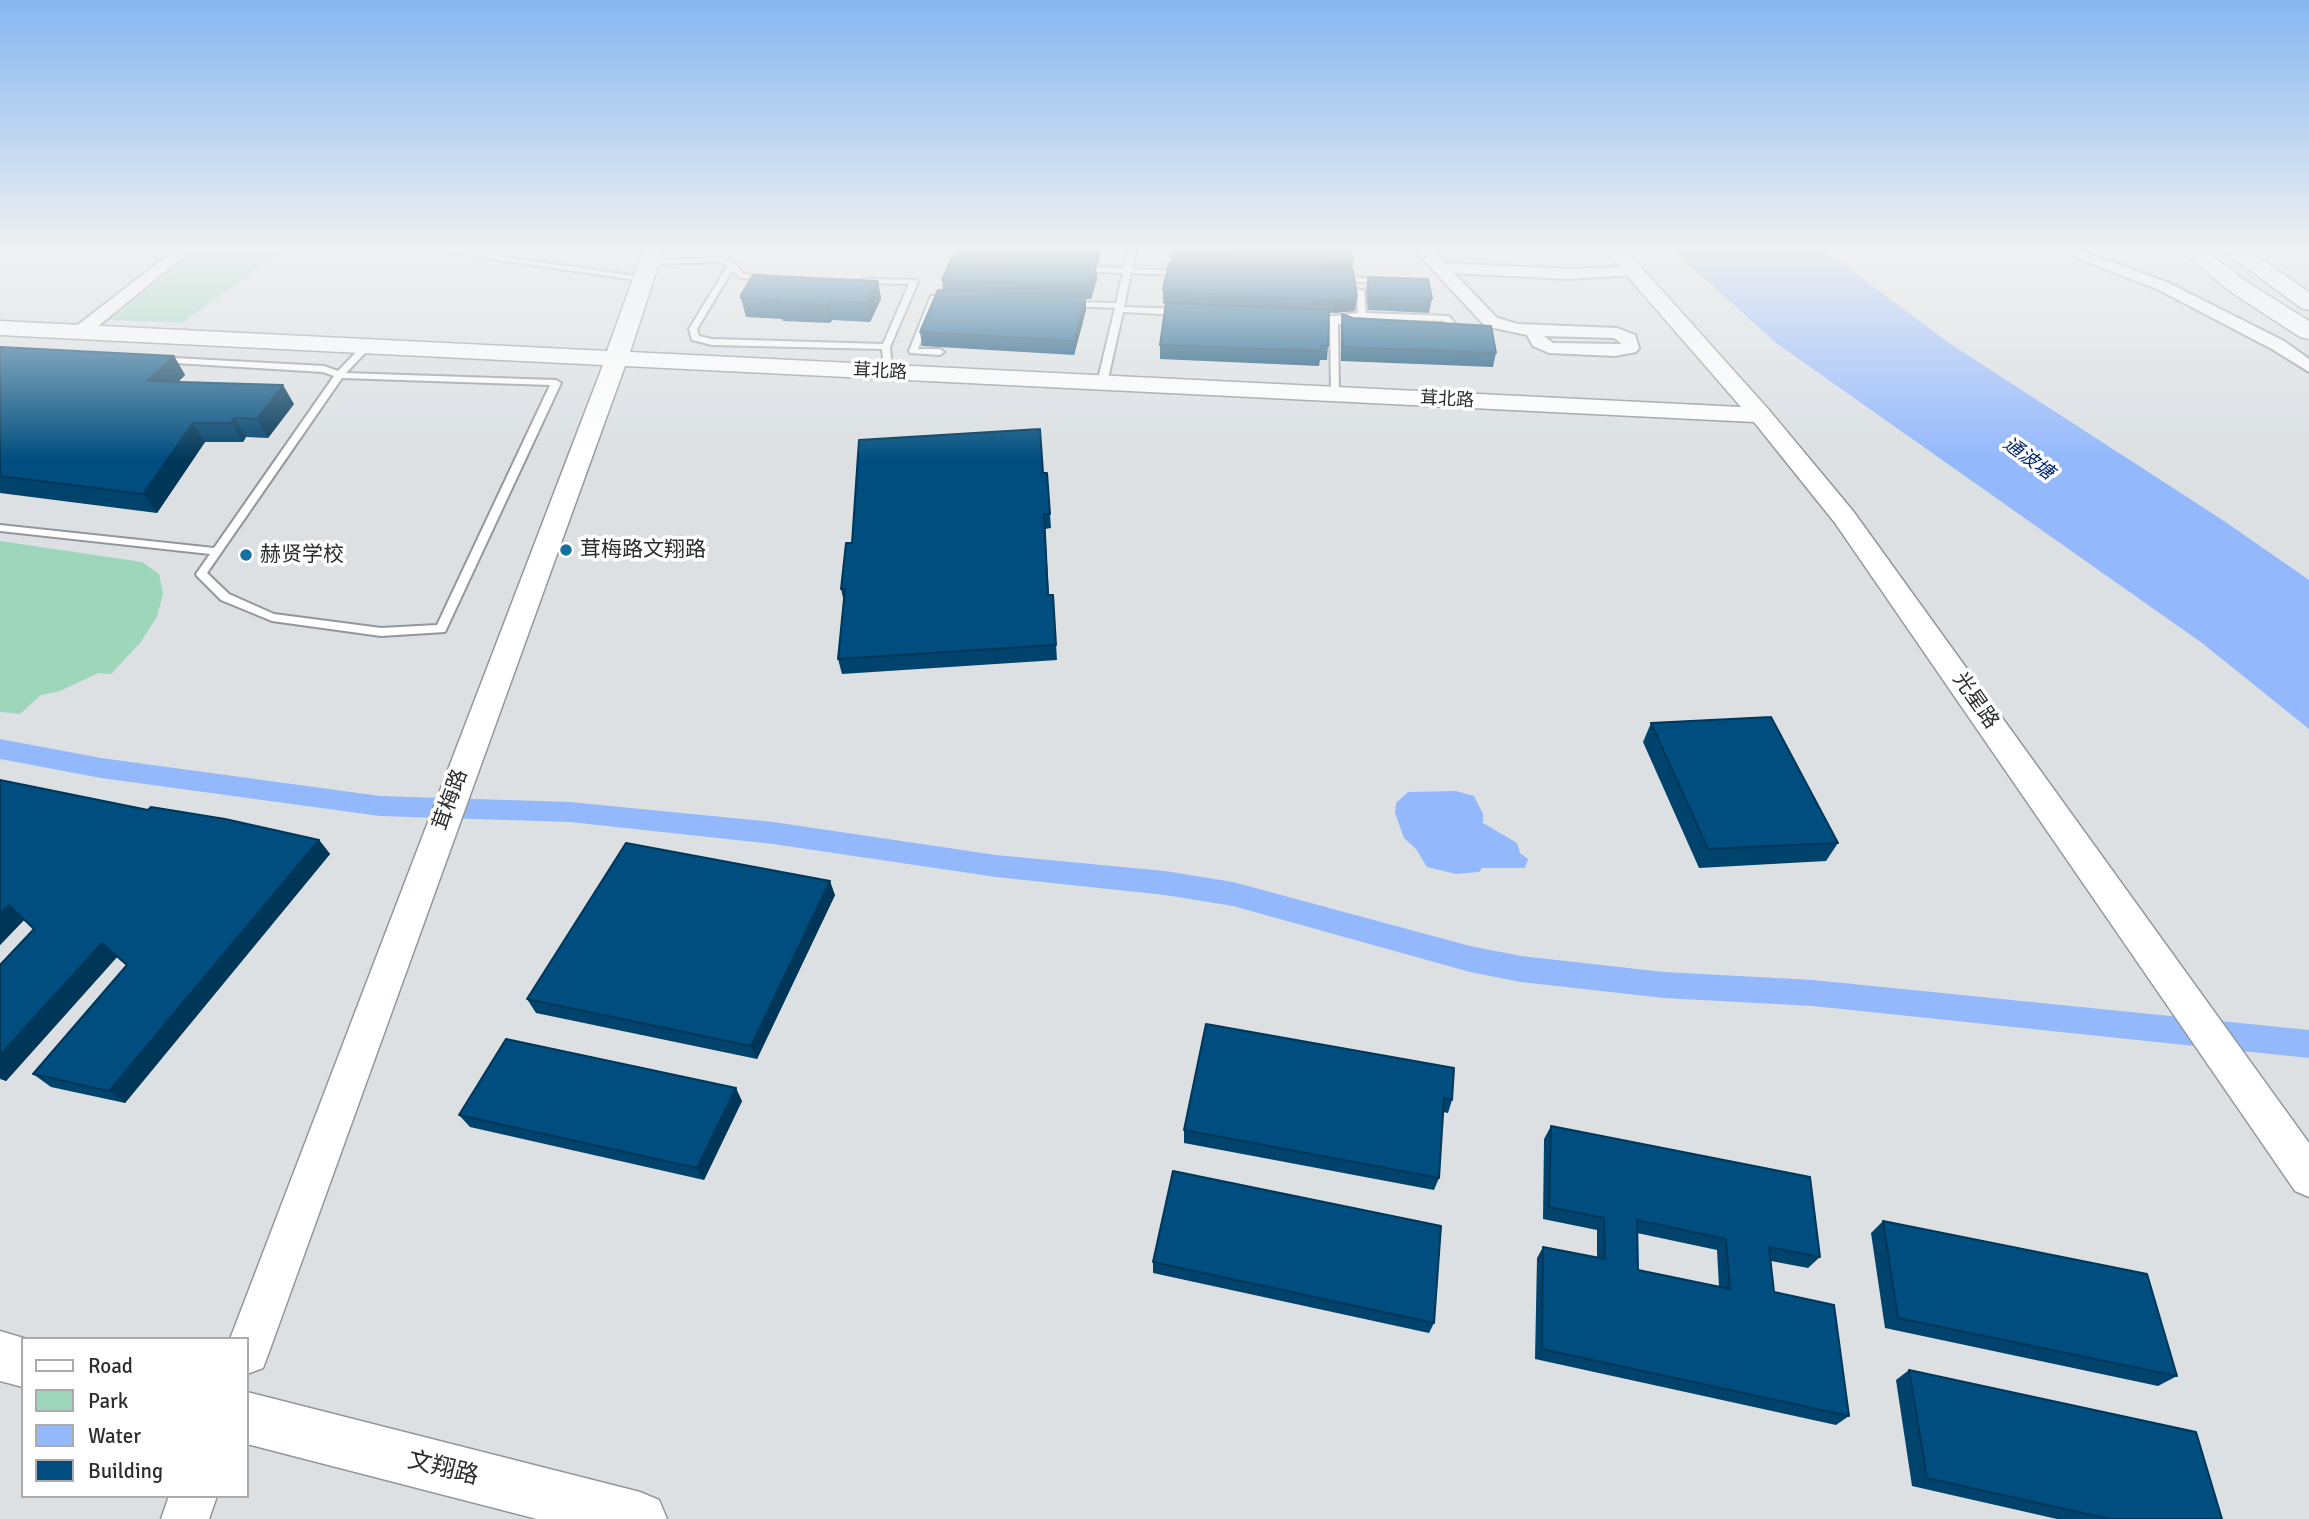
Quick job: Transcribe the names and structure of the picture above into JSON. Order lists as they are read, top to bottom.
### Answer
{
  "streets": {
    "main road": ["文翔路"],
    "street": ["茸北路", "光星路", "茸梅路"]
  },
  "crossings": [
    ["茸北路", "光星路"],
    ["茸北路", "茸梅路"]
  ],
  "water": ["通波塘"],
  "places": ["茸梅路文翔路", "赫贤学校"],
  "legend": [
    "Road",
    "Park",
    "Water",
    "Building"
  ]
}
